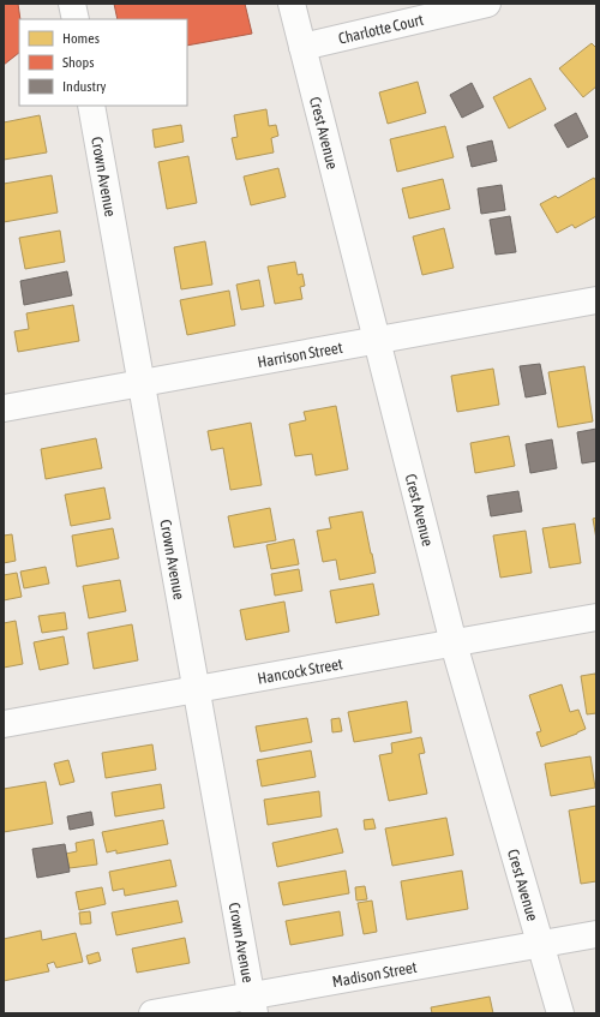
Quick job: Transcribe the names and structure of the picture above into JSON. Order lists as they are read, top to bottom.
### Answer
{
  "streets": {
    "street": [
      "Charlotte Court",
      "Crest Avenue",
      "Crown Avenue",
      "Harrison Street",
      "Hancock Street",
      "Madison Street"
    ]
  },
  "crossings": [
    ["Charlotte Court", "Crest Avenue"],
    ["Crest Avenue", "Harrison Street"],
    ["Crest Avenue", "Hancock Street"],
    ["Crest Avenue", "Madison Street"],
    ["Crown Avenue", "Harrison Street"],
    ["Crown Avenue", "Hancock Street"],
    ["Crown Avenue", "Madison Street"]
  ],
  "legend": ["Homes", "Shops", "Industry"]
}
